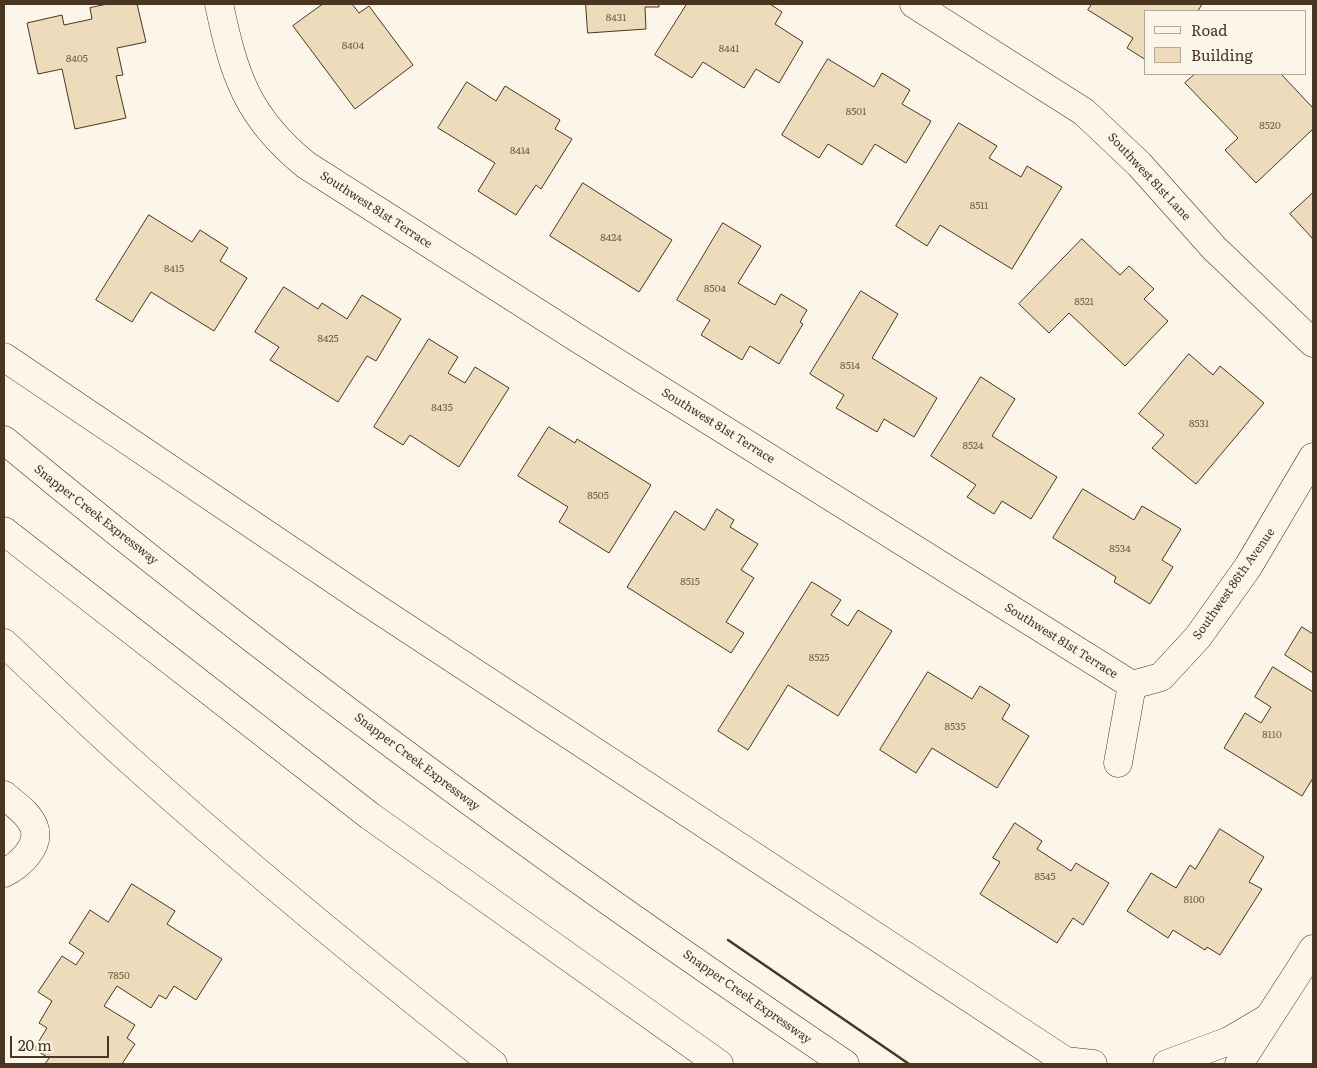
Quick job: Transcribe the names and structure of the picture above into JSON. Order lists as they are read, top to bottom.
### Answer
{
  "streets": {
    "main road": [
      "Southwest 81st Lane",
      "Southwest 81st Terrace",
      "Snapper Creek Expressway",
      "Southwest 86th Avenue"
    ]
  },
  "crossings": [
    ["Southwest 81st Terrace", "Southwest 86th Avenue"]
  ],
  "house_numbers": [
    "8431",
    "8404",
    "8441",
    "8405",
    "8501",
    "8520",
    "8414",
    "8511",
    "8424",
    "8415",
    "8504",
    "8521",
    "8425",
    "8514",
    "8435",
    "8531",
    "8524",
    "8505",
    "8534",
    "8515",
    "8525",
    "8535",
    "8110",
    "8545",
    "8100",
    "7850"
  ],
  "legend": ["Road", "Building"],
  "scale_bar": "20 m"
}
